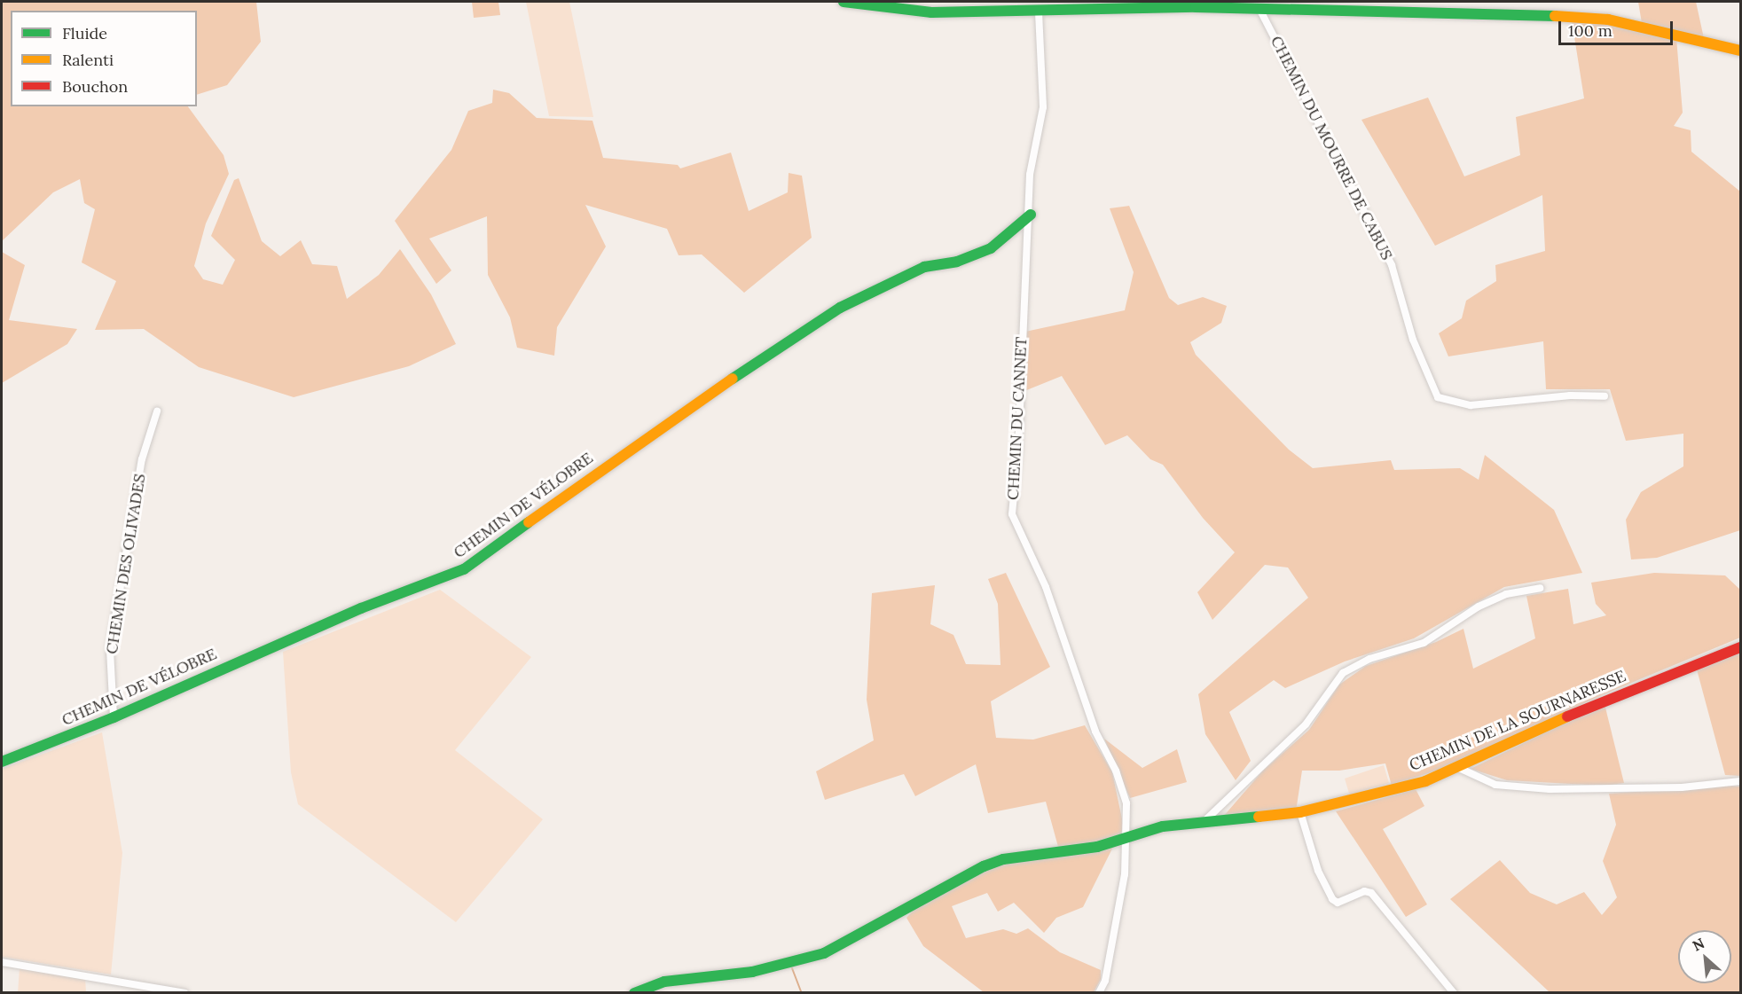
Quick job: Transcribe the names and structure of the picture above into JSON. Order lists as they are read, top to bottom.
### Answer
{
  "streets": {
    "street": [
      "CHEMIN DU MOURRE DE CABUS",
      "CHEMIN DU CANNET",
      "CHEMIN DE VÉLOBRE",
      "CHEMIN DES OLIVADES",
      "CHEMIN DE LA SOURNARESSE"
    ]
  },
  "crossings": [
    ["CHEMIN DU CANNET", "CHEMIN DE VÉLOBRE"],
    ["CHEMIN DU CANNET", "CHEMIN DE LA SOURNARESSE"],
    ["CHEMIN DE VÉLOBRE", "CHEMIN DES OLIVADES"]
  ],
  "legend": ["Fluide", "Ralenti", "Bouchon"],
  "scale_bar": "100 m",
  "north": "top left"
}
